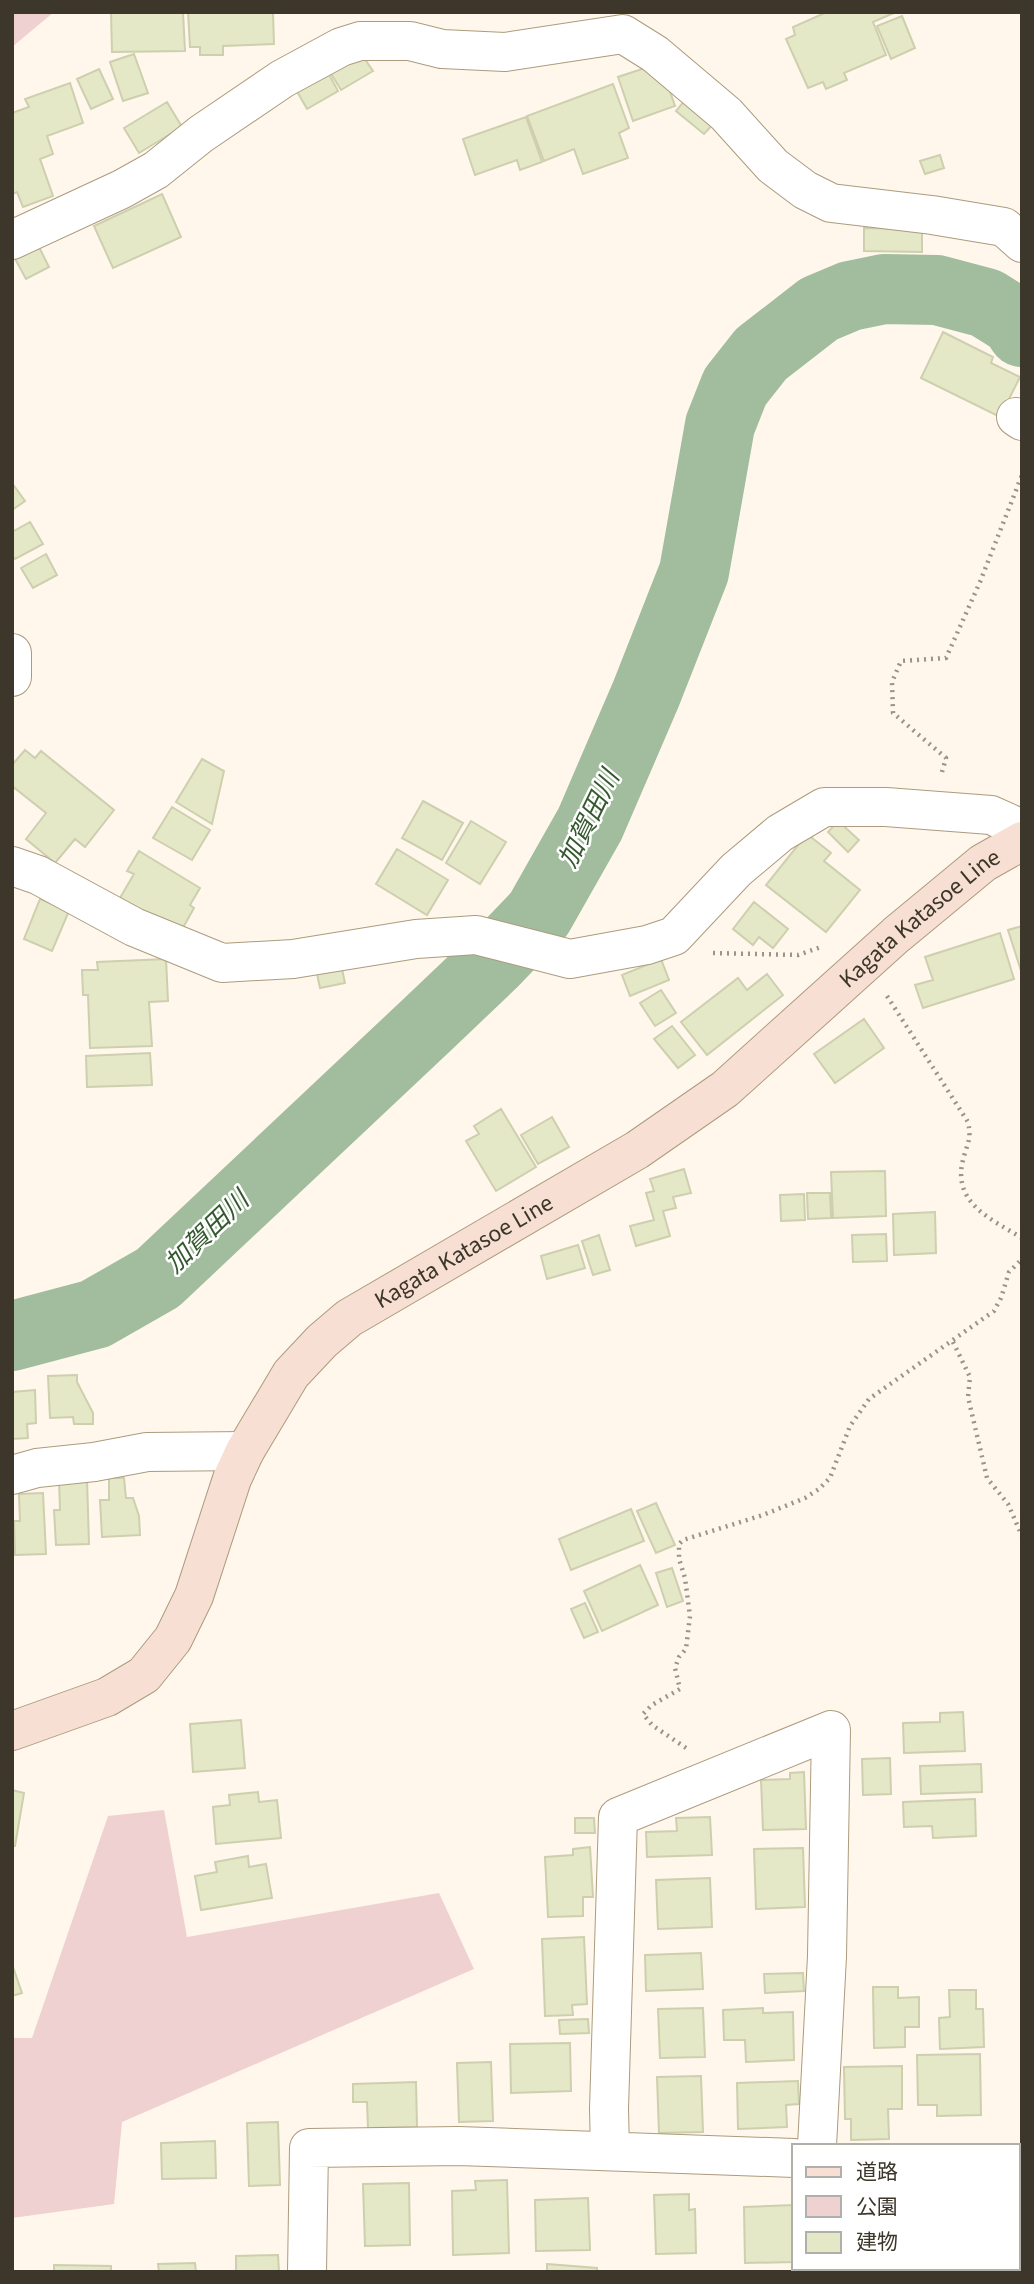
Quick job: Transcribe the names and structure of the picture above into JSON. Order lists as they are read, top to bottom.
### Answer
{
  "streets": {
    "main road": ["Kagata Katasoe Line"]
  },
  "water": ["加賀田川"],
  "legend": ["道路", "公園", "建物"]
}
